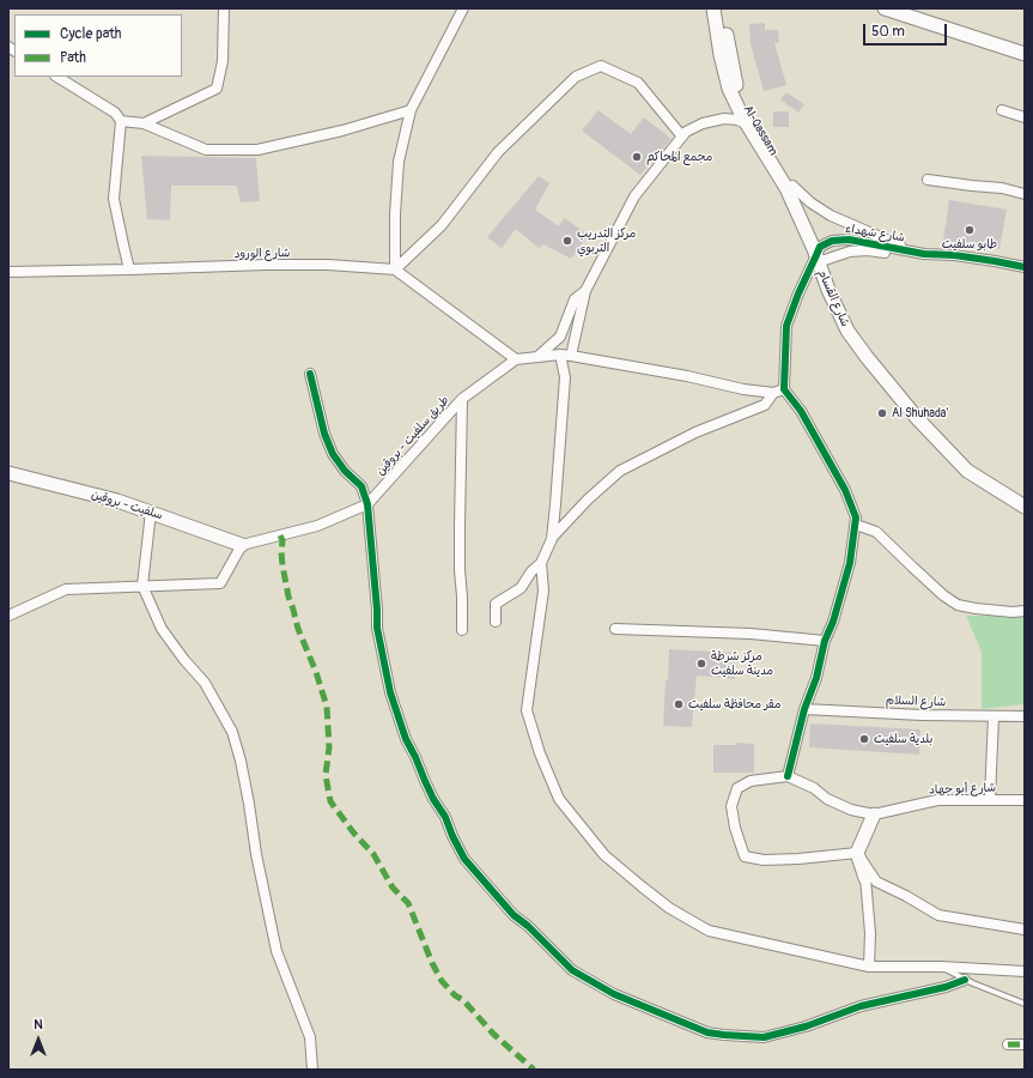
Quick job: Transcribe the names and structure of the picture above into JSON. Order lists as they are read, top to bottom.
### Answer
{
  "streets": {
    "main road": ["Al-Qassam", "شارع القسام", "سلفيت - بروقين"],
    "street": [
      "شارع شهداء",
      "شارع الورود",
      "طريق سلفيت - بروقين",
      "شارع السلام",
      "شارع أبو جهاد"
    ]
  },
  "crossings": [
    ["Al-Qassam", "شارع شهداء"],
    ["Al-Qassam", "شارع القسام"],
    ["شارع شهداء", "شارع القسام"],
    ["طريق سلفيت - بروقين", "سلفيت - بروقين"]
  ],
  "places": [
    "مجمع المحاكم",
    "طابو سلفيت",
    "مركز التدريب التربوي",
    "Al Shuhada'",
    "مركز شرطة مدينة سلفيت",
    "مقر محافظة سلفيت",
    "بلدية سلفيت"
  ],
  "legend": ["Cycle path", "Path"],
  "scale_bar": "50 m",
  "north": "top"
}
